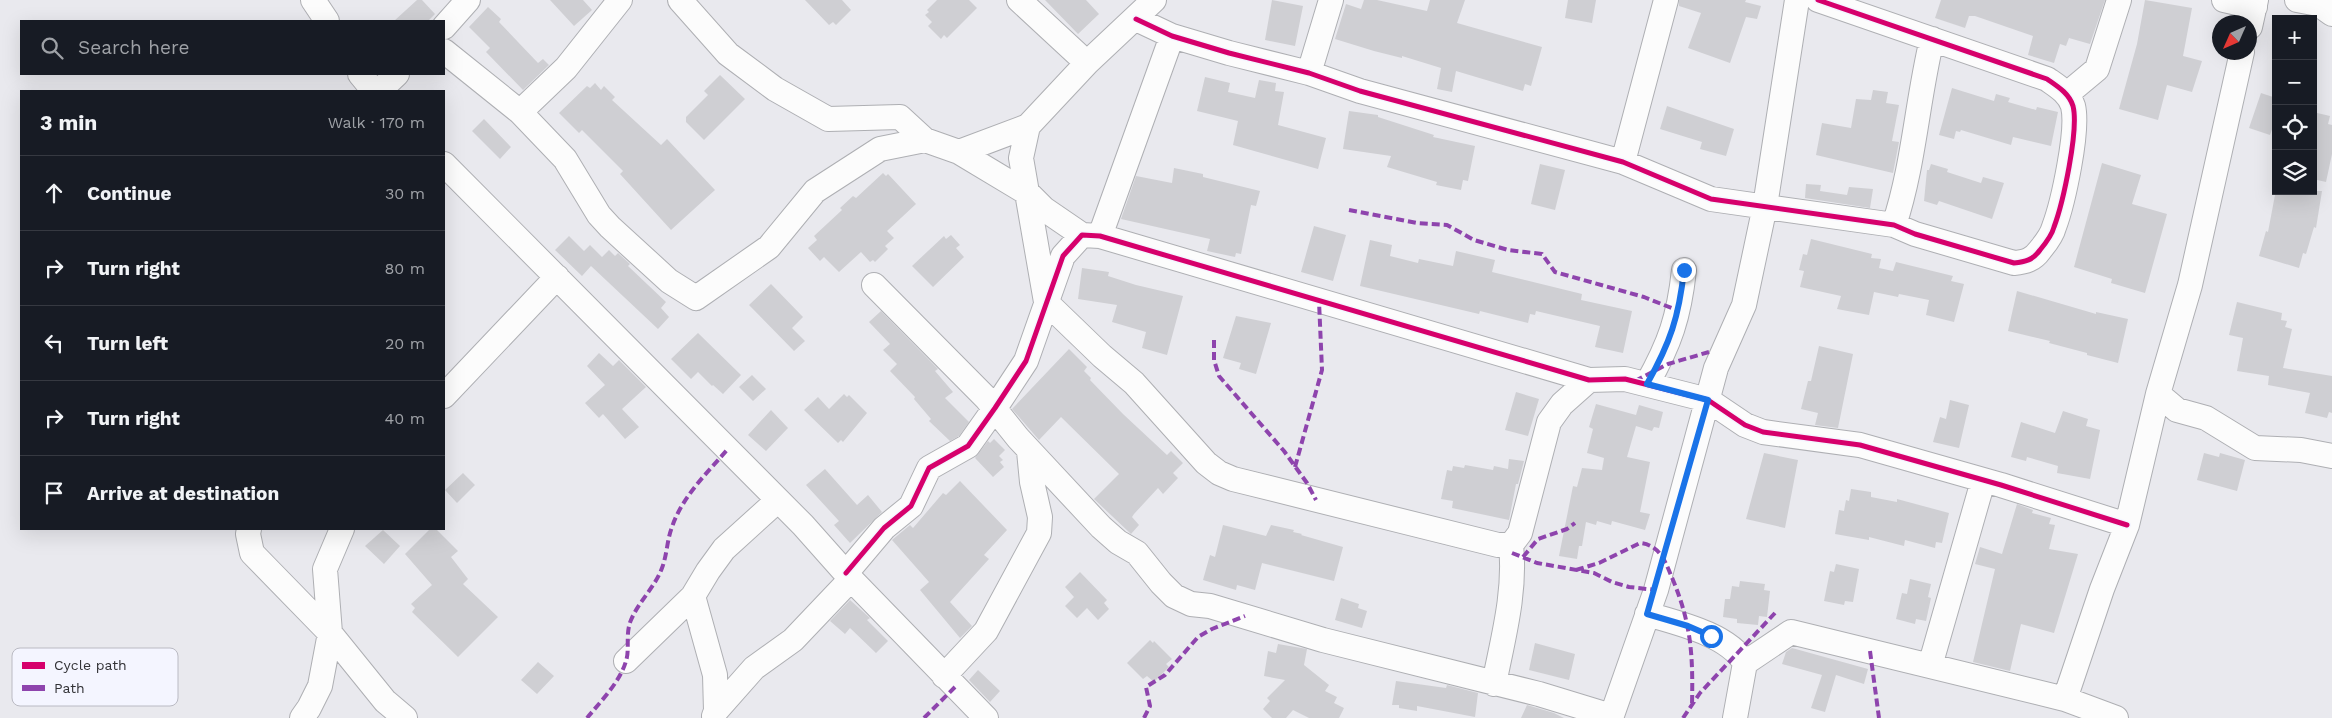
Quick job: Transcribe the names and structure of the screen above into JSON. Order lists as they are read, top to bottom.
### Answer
{
  "legend": ["Cycle path", "Path"],
  "north": "bottom left",
  "page": {
    "map_buttons": ["+", "−"],
    "search": "Search here",
    "heading": ["3 min", "Walk · 170 m"],
    "list": [
      ["Continue", "30 m"],
      ["Turn right", "80 m"],
      ["Turn left", "20 m"],
      ["Turn right", "40 m"],
      "Arrive at destination"
    ]
  }
}
